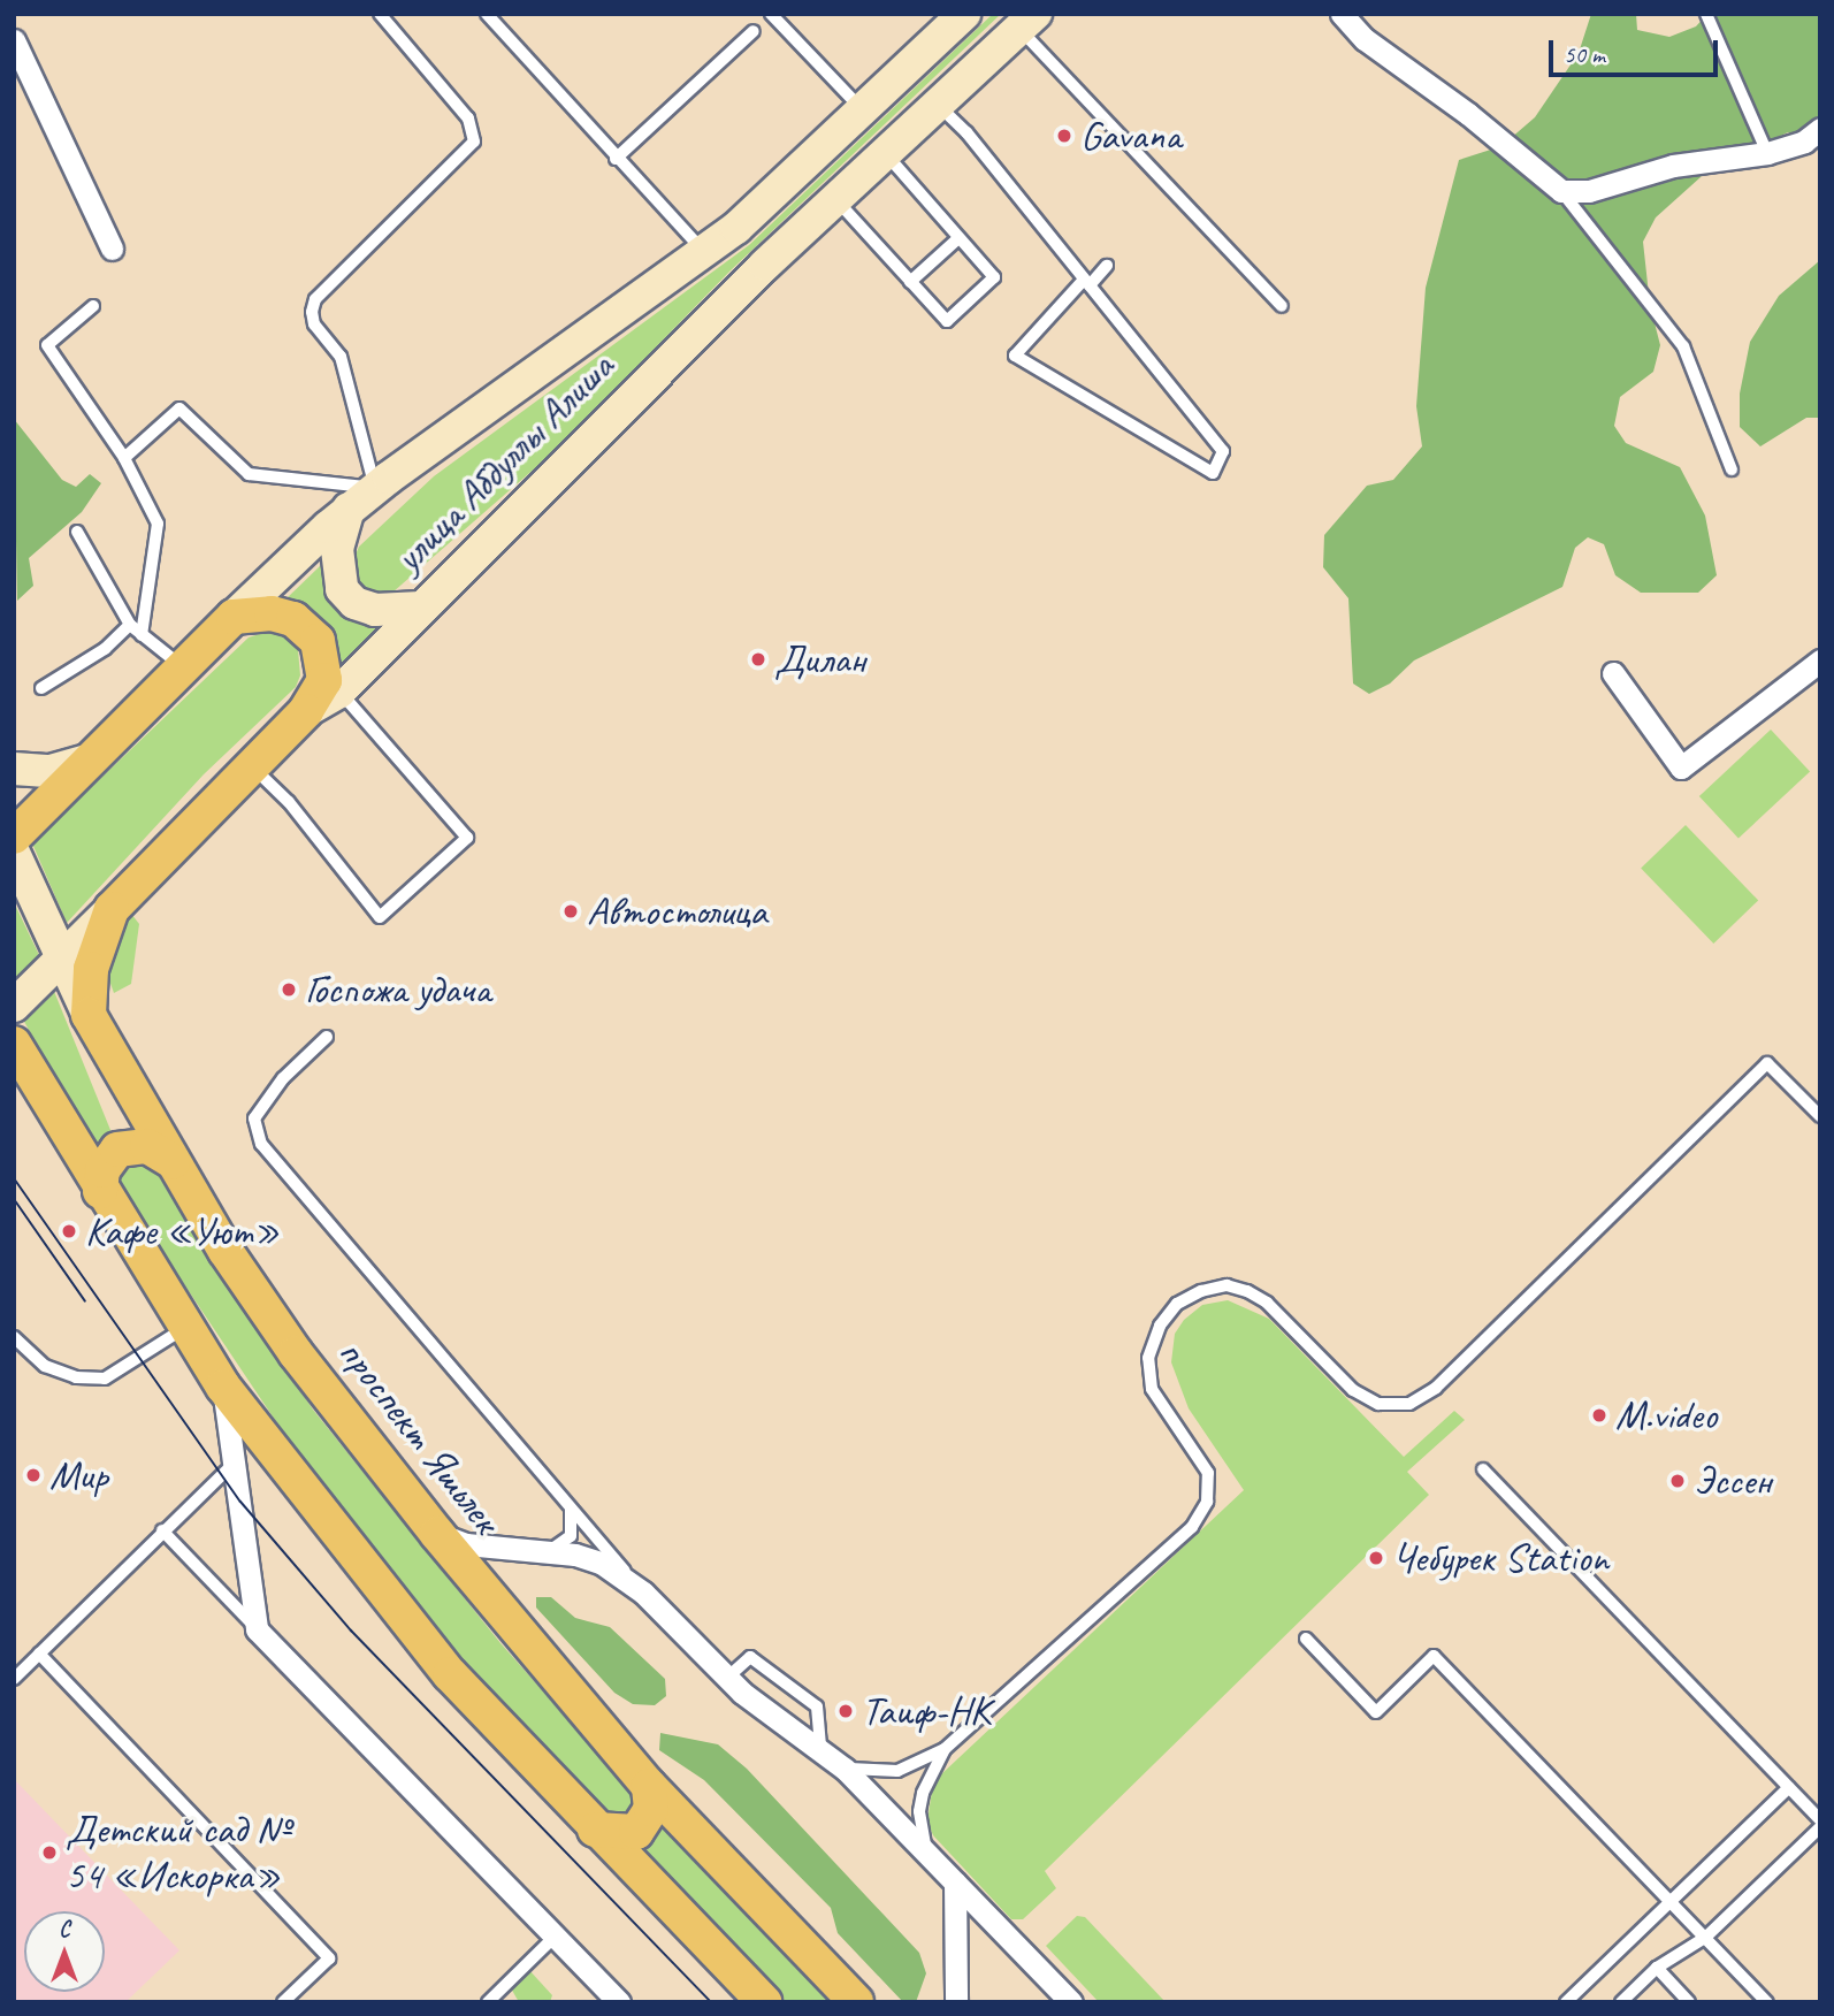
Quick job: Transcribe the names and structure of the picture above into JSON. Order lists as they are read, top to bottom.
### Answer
{
  "streets": {
    "main road": ["улица Абдуллы Алиша", "проспект Яшьлек"]
  },
  "crossings": [
    ["улица Абдуллы Алиша", "проспект Яшьлек"]
  ],
  "places": [
    "Gavana",
    "Дилан",
    "Автостолица",
    "Госпожа удача",
    "Кафе «Уют»",
    "M.video",
    "Мир",
    "Эссен",
    "Чебурек Station",
    "Таиф-НК",
    "Детский сад № 54 «Искорка»"
  ],
  "scale_bar": "50 m",
  "north": "top"
}
